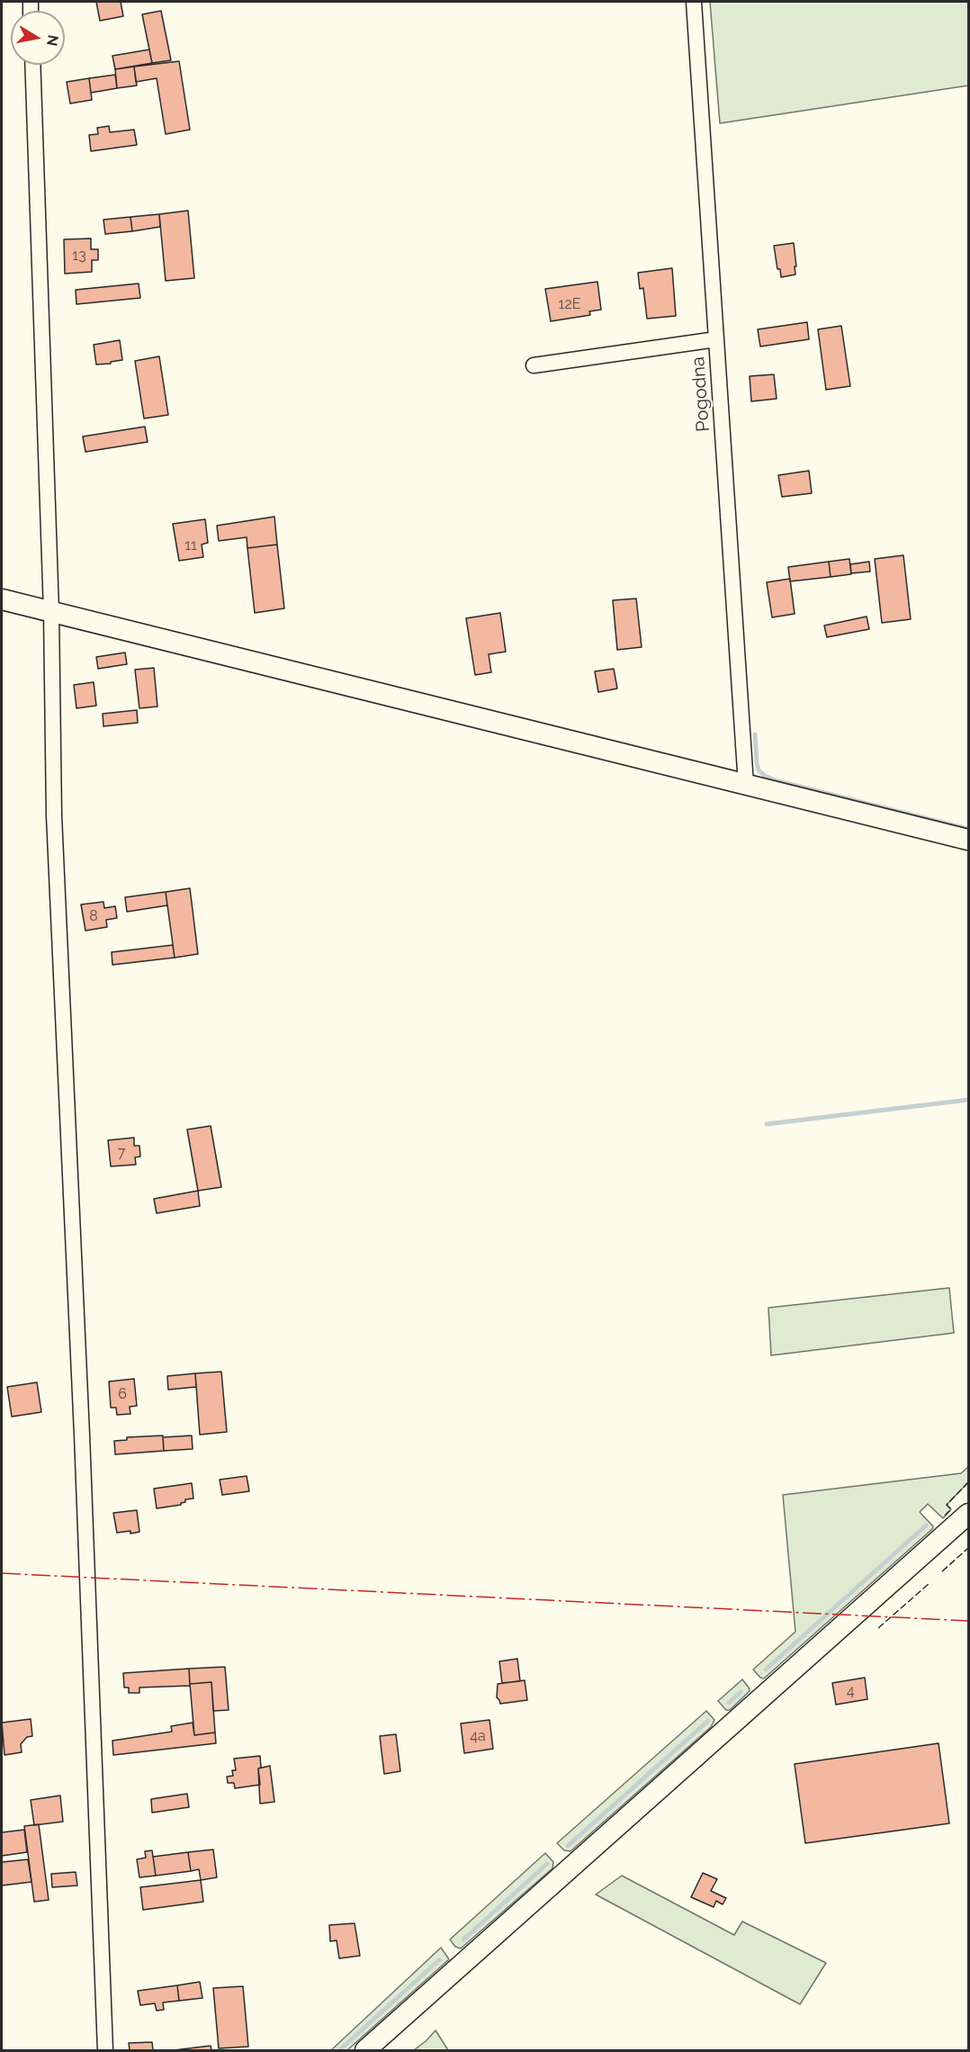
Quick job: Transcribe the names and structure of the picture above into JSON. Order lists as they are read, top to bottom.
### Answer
{
  "streets": {
    "street": ["Pogodna"]
  },
  "house_numbers": [
    "13",
    "12E",
    "11",
    "8",
    "7",
    "6",
    "4",
    "4a"
  ],
  "north": "right"
}
